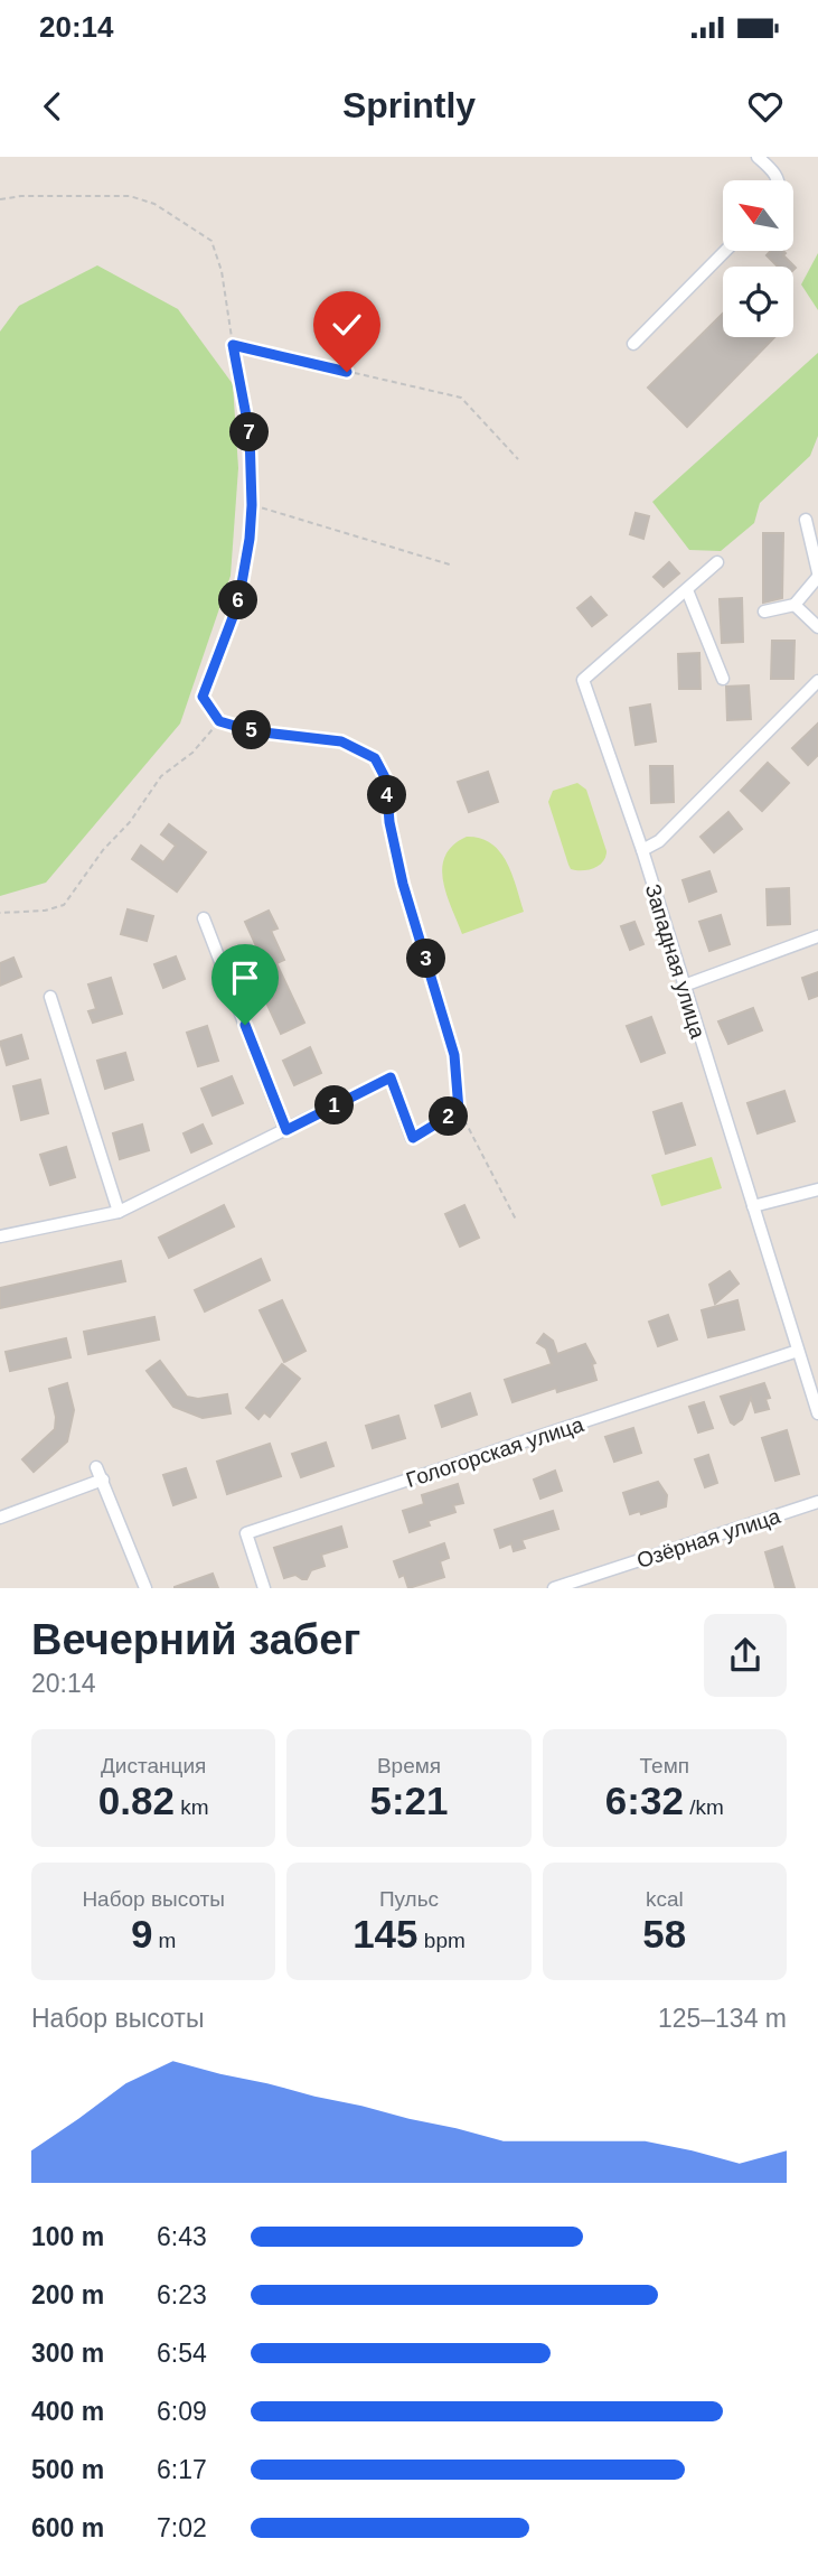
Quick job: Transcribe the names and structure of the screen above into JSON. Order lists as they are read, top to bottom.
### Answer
{
  "streets": {
    "street": ["Западная улица", "Гологорская улица", "Озёрная улица"]
  },
  "crossings": [
    ["Западная улица", "Гологорская улица"]
  ],
  "north": "top left",
  "page": {
    "status": "20:14",
    "header": "Sprintly",
    "pins": [
      "7",
      "6",
      "5",
      "4",
      "3",
      "1",
      "2"
    ],
    "heading": ["Вечерний забег", "20:14"],
    "stats": [
      ["Дистанция", "0.82 km"],
      ["Время", "5:21"],
      ["Темп", "6:32 /km"],
      ["Набор высоты", "9 m"],
      ["Пульс", "145 bpm"],
      ["kcal", "58"]
    ],
    "chart": ["Набор высоты", "125–134 m"],
    "list": [
      {
        "name": "100 m",
        "note": "6:43"
      },
      {
        "name": "200 m",
        "note": "6:23"
      },
      {
        "name": "300 m",
        "note": "6:54"
      },
      {
        "name": "400 m",
        "note": "6:09"
      },
      {
        "name": "500 m",
        "note": "6:17"
      },
      {
        "name": "600 m",
        "note": "7:02"
      }
    ]
  }
}
